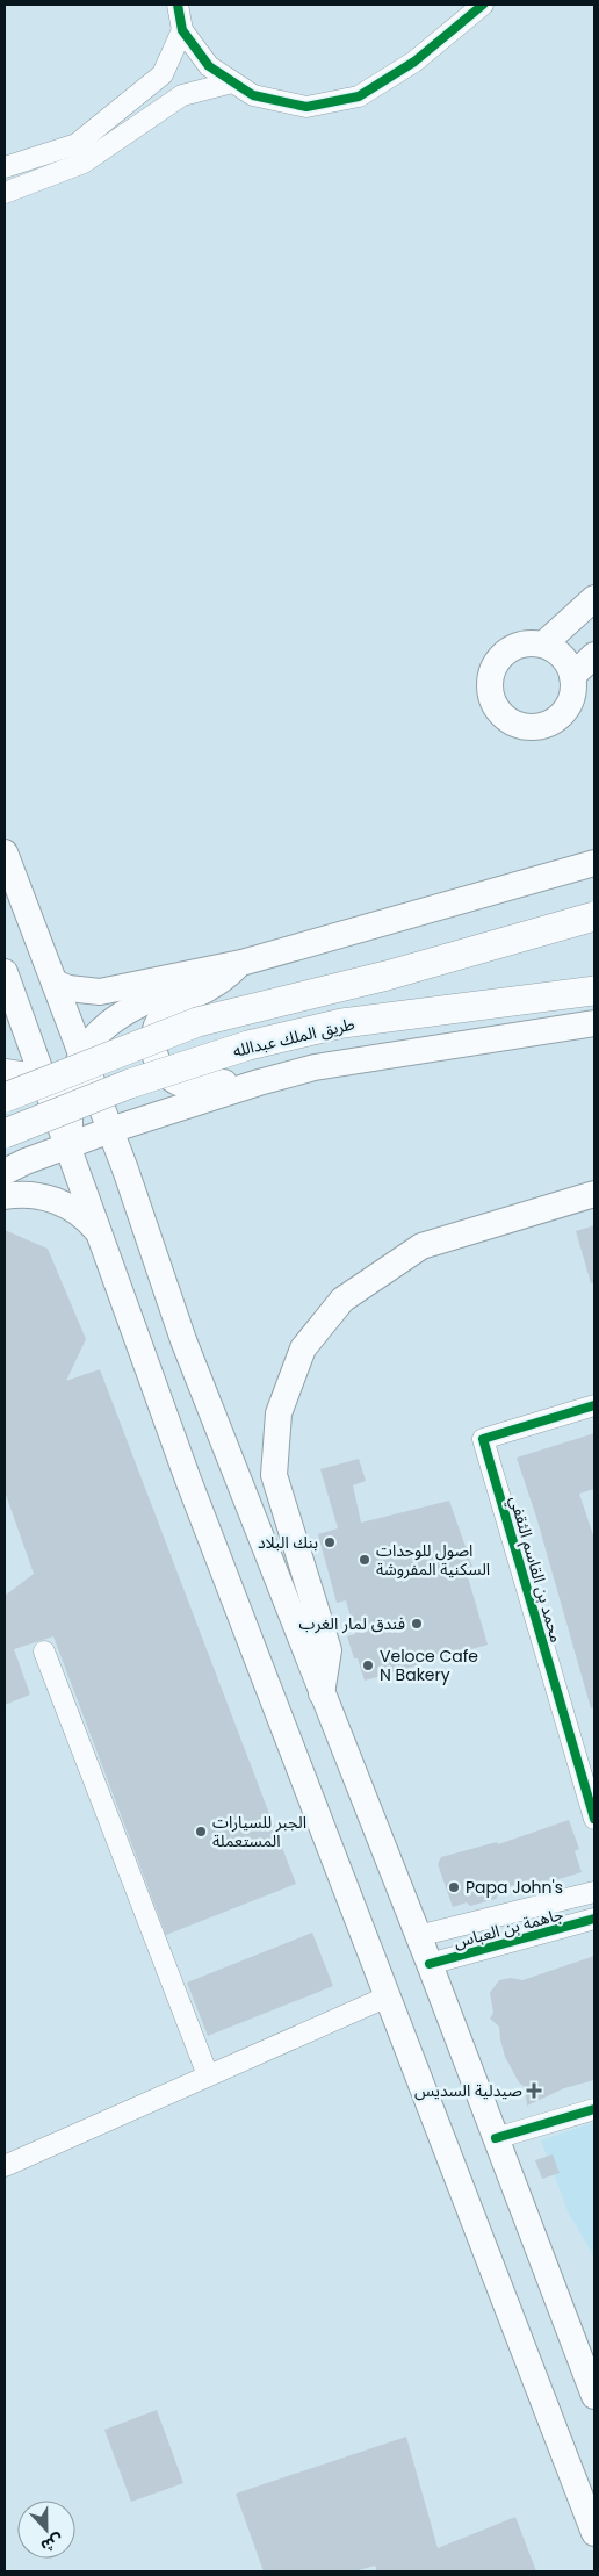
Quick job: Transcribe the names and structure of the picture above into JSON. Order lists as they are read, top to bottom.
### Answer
{
  "streets": {
    "highway": ["طريق الملك عبدالله"],
    "street": ["محمد بن القاسم الثقفي", "جاهمة بن العباس"]
  },
  "places": {
    "other": [
      "بنك البلاد",
      "اصول للوحدات السكنية المفروشة",
      "فندق لمار الغرب",
      "Veloce Cafe N Bakery",
      "الجبر للسيارات المستعملة",
      "Papa John's"
    ],
    "health": ["صيدلية السديس"]
  },
  "north": "bottom"
}
